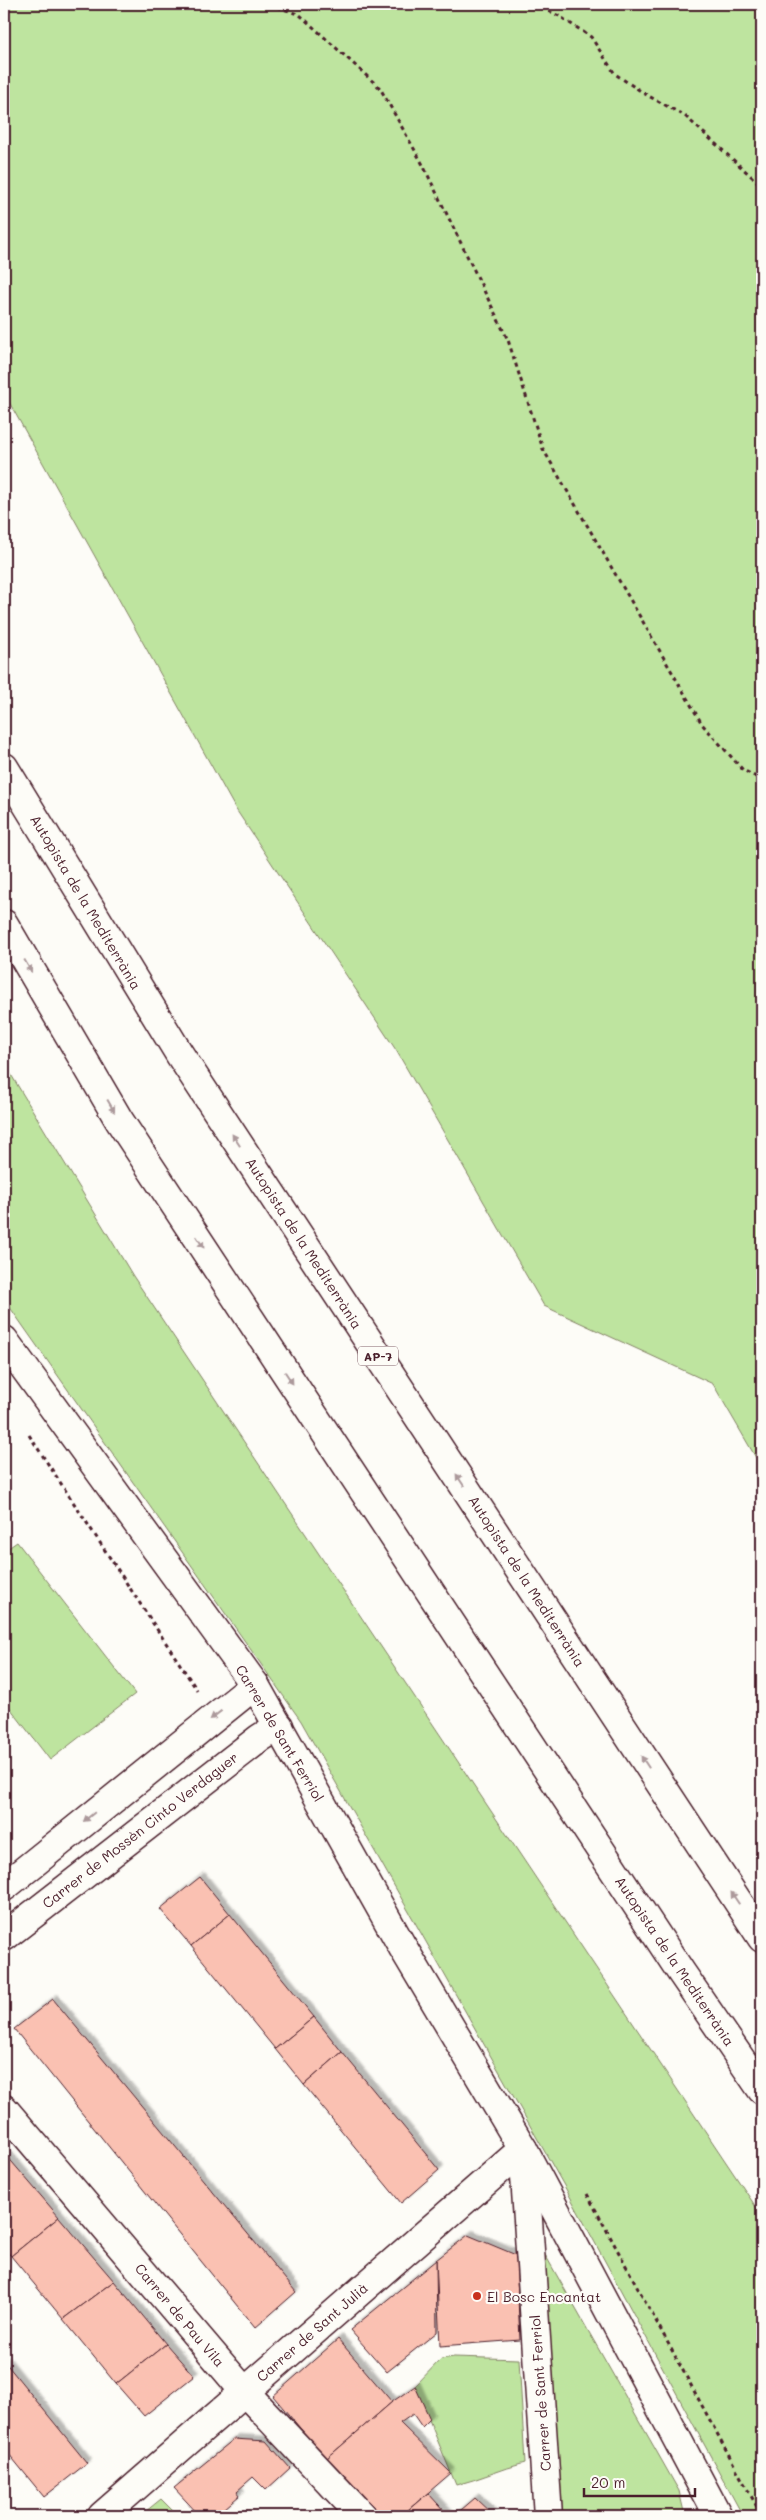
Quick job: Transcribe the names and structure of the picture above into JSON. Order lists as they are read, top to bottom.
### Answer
{
  "streets": {
    "main road": [
      "Autopista de la Mediterrània",
      "AP-7",
      "Carrer de Sant Ferriol",
      "Carrer de Mossèn Cinto Verdaguer",
      "Carrer de Pau Vila",
      "Carrer de Sant Julià"
    ]
  },
  "crossings": [
    ["Carrer de Sant Ferriol", "Carrer de Mossèn Cinto Verdaguer"],
    ["Carrer de Sant Ferriol", "Carrer de Sant Julià"],
    ["Carrer de Pau Vila", "Carrer de Sant Julià"]
  ],
  "places": ["El Bosc Encantat"],
  "scale_bar": "20 m"
}
